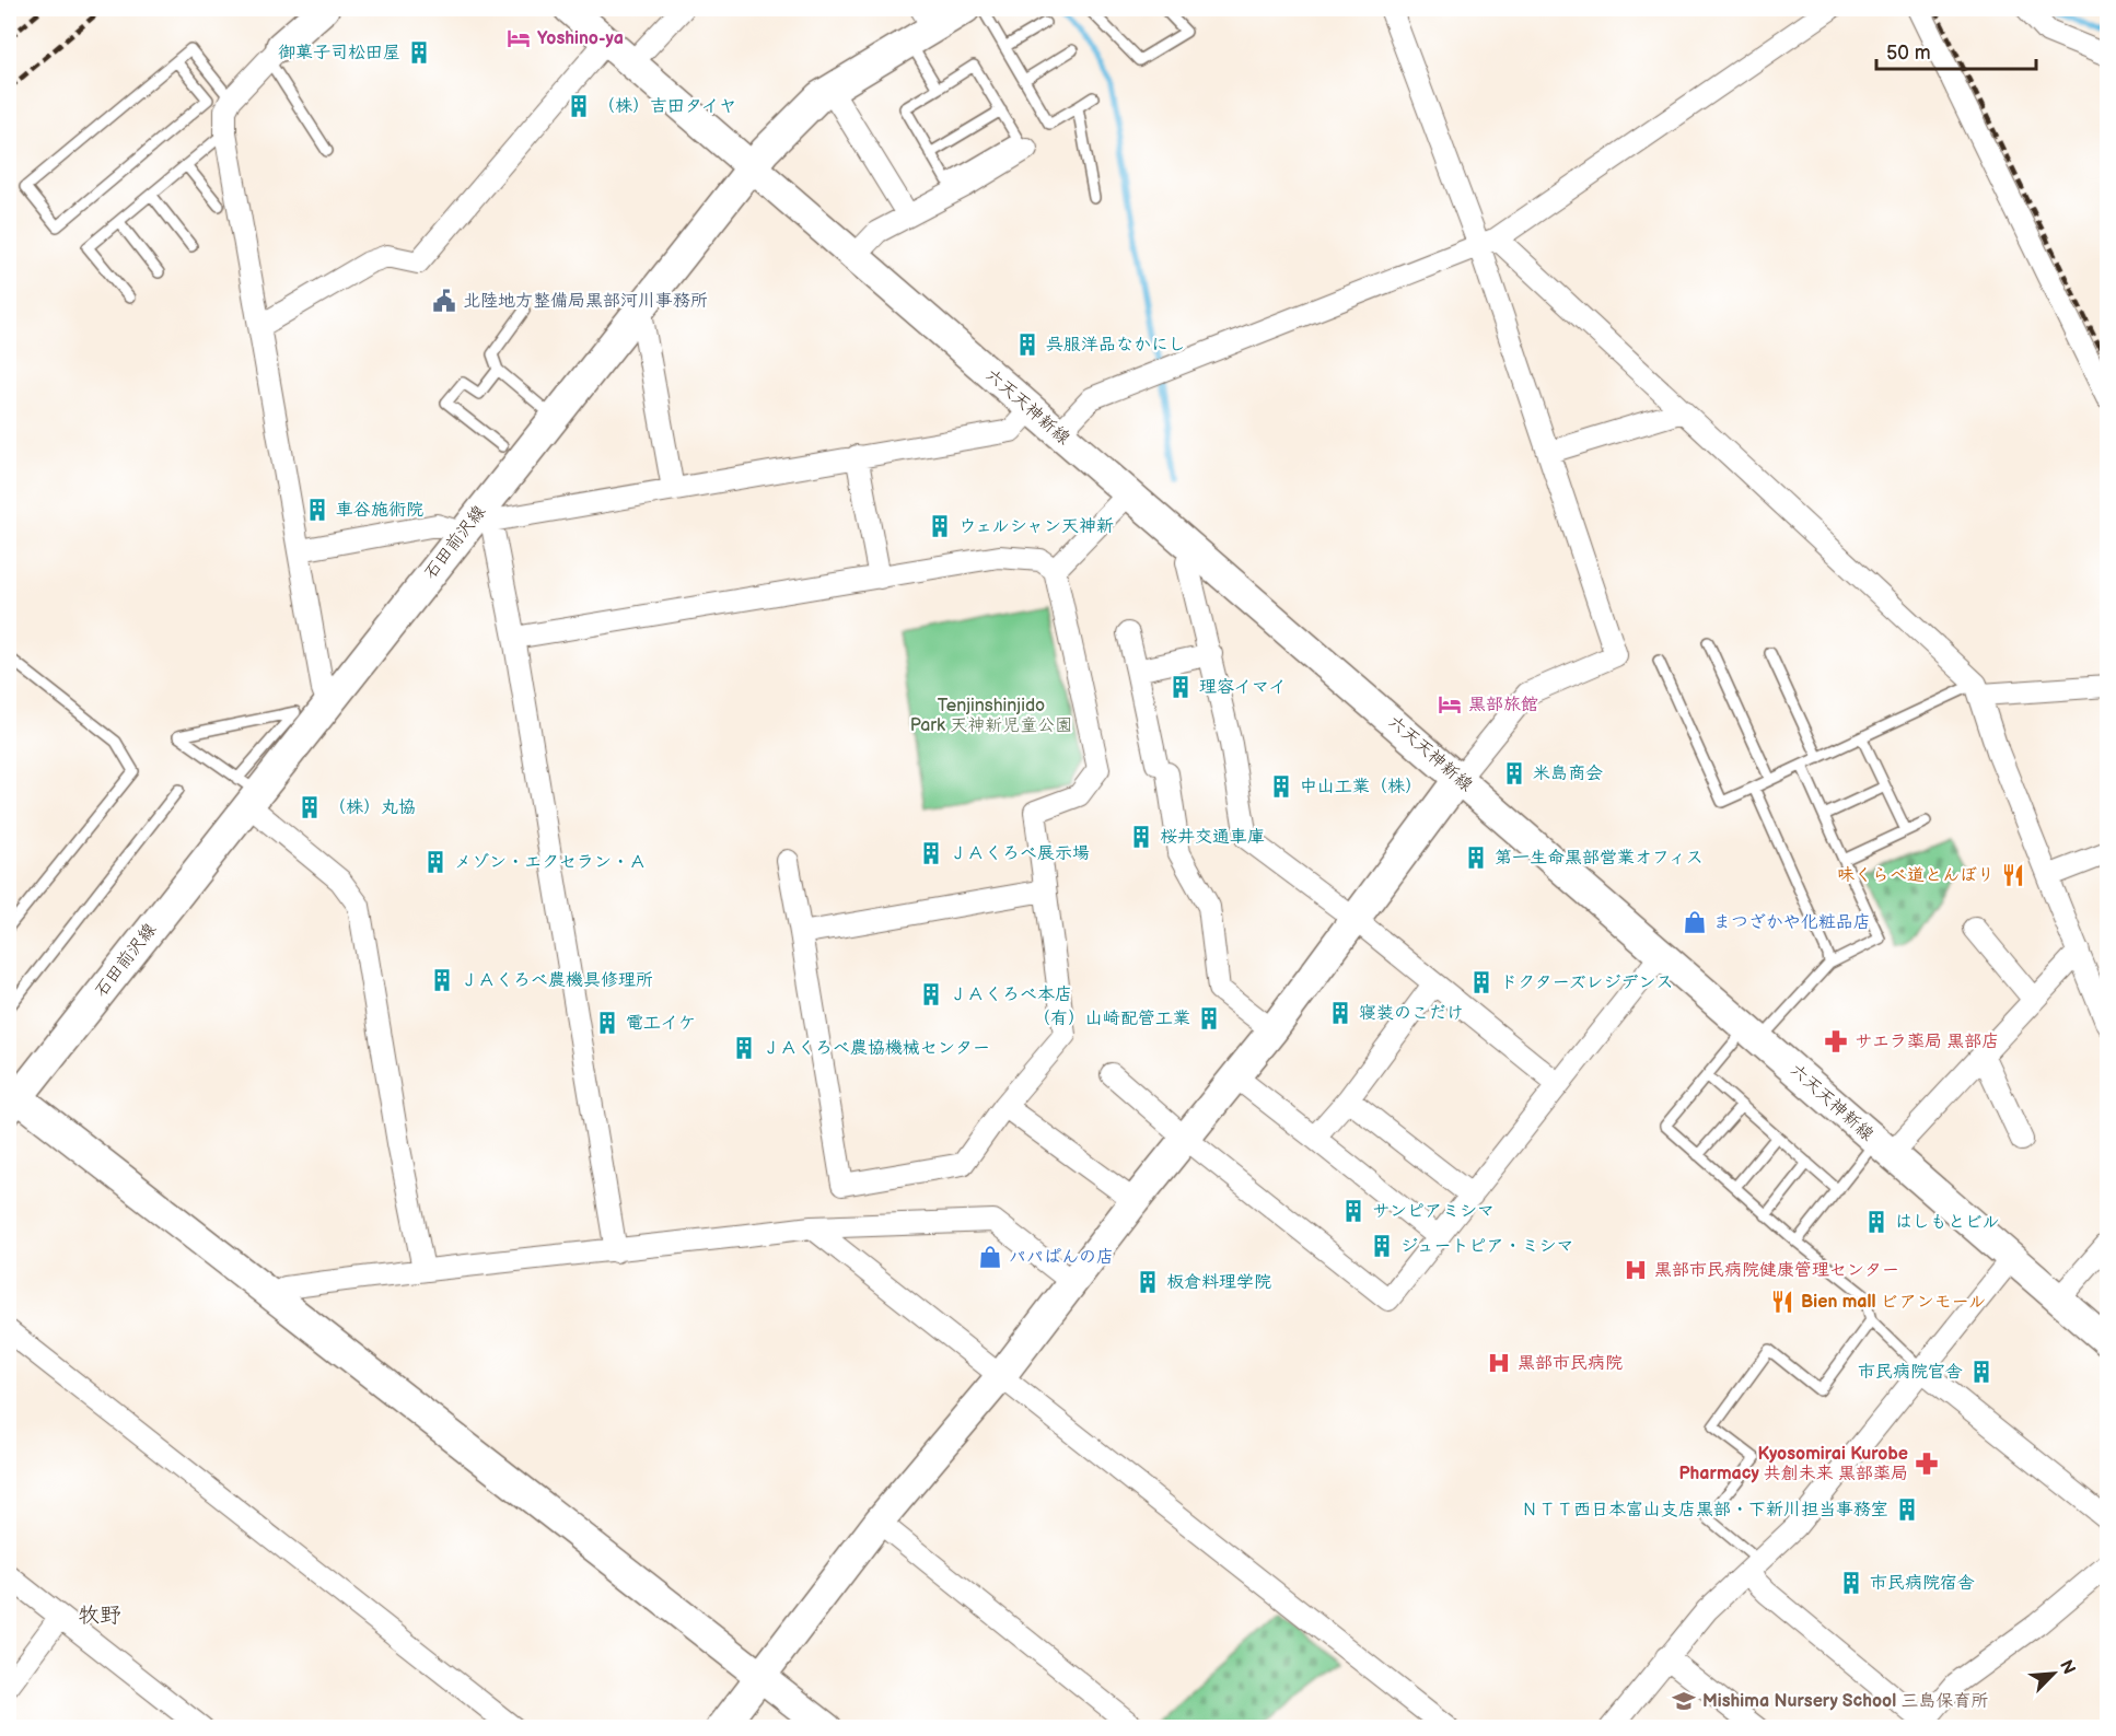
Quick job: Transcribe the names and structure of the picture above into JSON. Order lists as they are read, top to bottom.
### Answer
{
  "streets": {
    "main road": ["六天天神新線", "石田前沢線"]
  },
  "crossings": [
    ["六天天神新線", "石田前沢線"]
  ],
  "districts": ["牧野"],
  "parks": ["Tenjinshinjido Park 天神新児童公園"],
  "places": {
    "hotel": ["Yoshino-ya", "黒部旅館"],
    "building": [
      "御菓子司松田屋",
      "（株）吉田タイヤ",
      "呉服洋品なかにし",
      "車谷施術院",
      "ウェルシャン天神新",
      "理容イマイ",
      "米島商会",
      "中山工業（株）",
      "（株）丸協",
      "桜井交通車庫",
      "ＪＡくろべ展示場",
      "第一生命黒部営業オフィス",
      "メゾン・エクセラン・Ａ",
      "ＪＡくろべ農機具修理所",
      "ドクターズレジデンス",
      "ＪＡくろべ本店",
      "寝装のこだけ",
      "（有）山崎配管工業",
      "電工イケ",
      "ＪＡくろべ農協機械センター",
      "サンピアミシマ",
      "はしもとビル",
      "ジュートピア・ミシマ",
      "板倉料理学院",
      "市民病院官舎",
      "ＮＴＴ西日本富山支店黒部・下新川担当事務室",
      "市民病院宿舎"
    ],
    "public building": ["北陸地方整備局黒部河川事務所"],
    "restaurant": ["味くらべ道とんぼり", "Bien mall ビアンモール"],
    "shop": ["まつざかや化粧品店", "パパぱんの店"],
    "pharmacy": ["サエラ薬局 黒部店", "Kyosomirai Kurobe Pharmacy 共創未来 黒部薬局"],
    "hospital": ["黒部市民病院健康管理センター", "黒部市民病院"],
    "school or university": ["Mishima Nursery School 三島保育所"]
  },
  "scale_bar": "50 m",
  "north": "top right"
}
